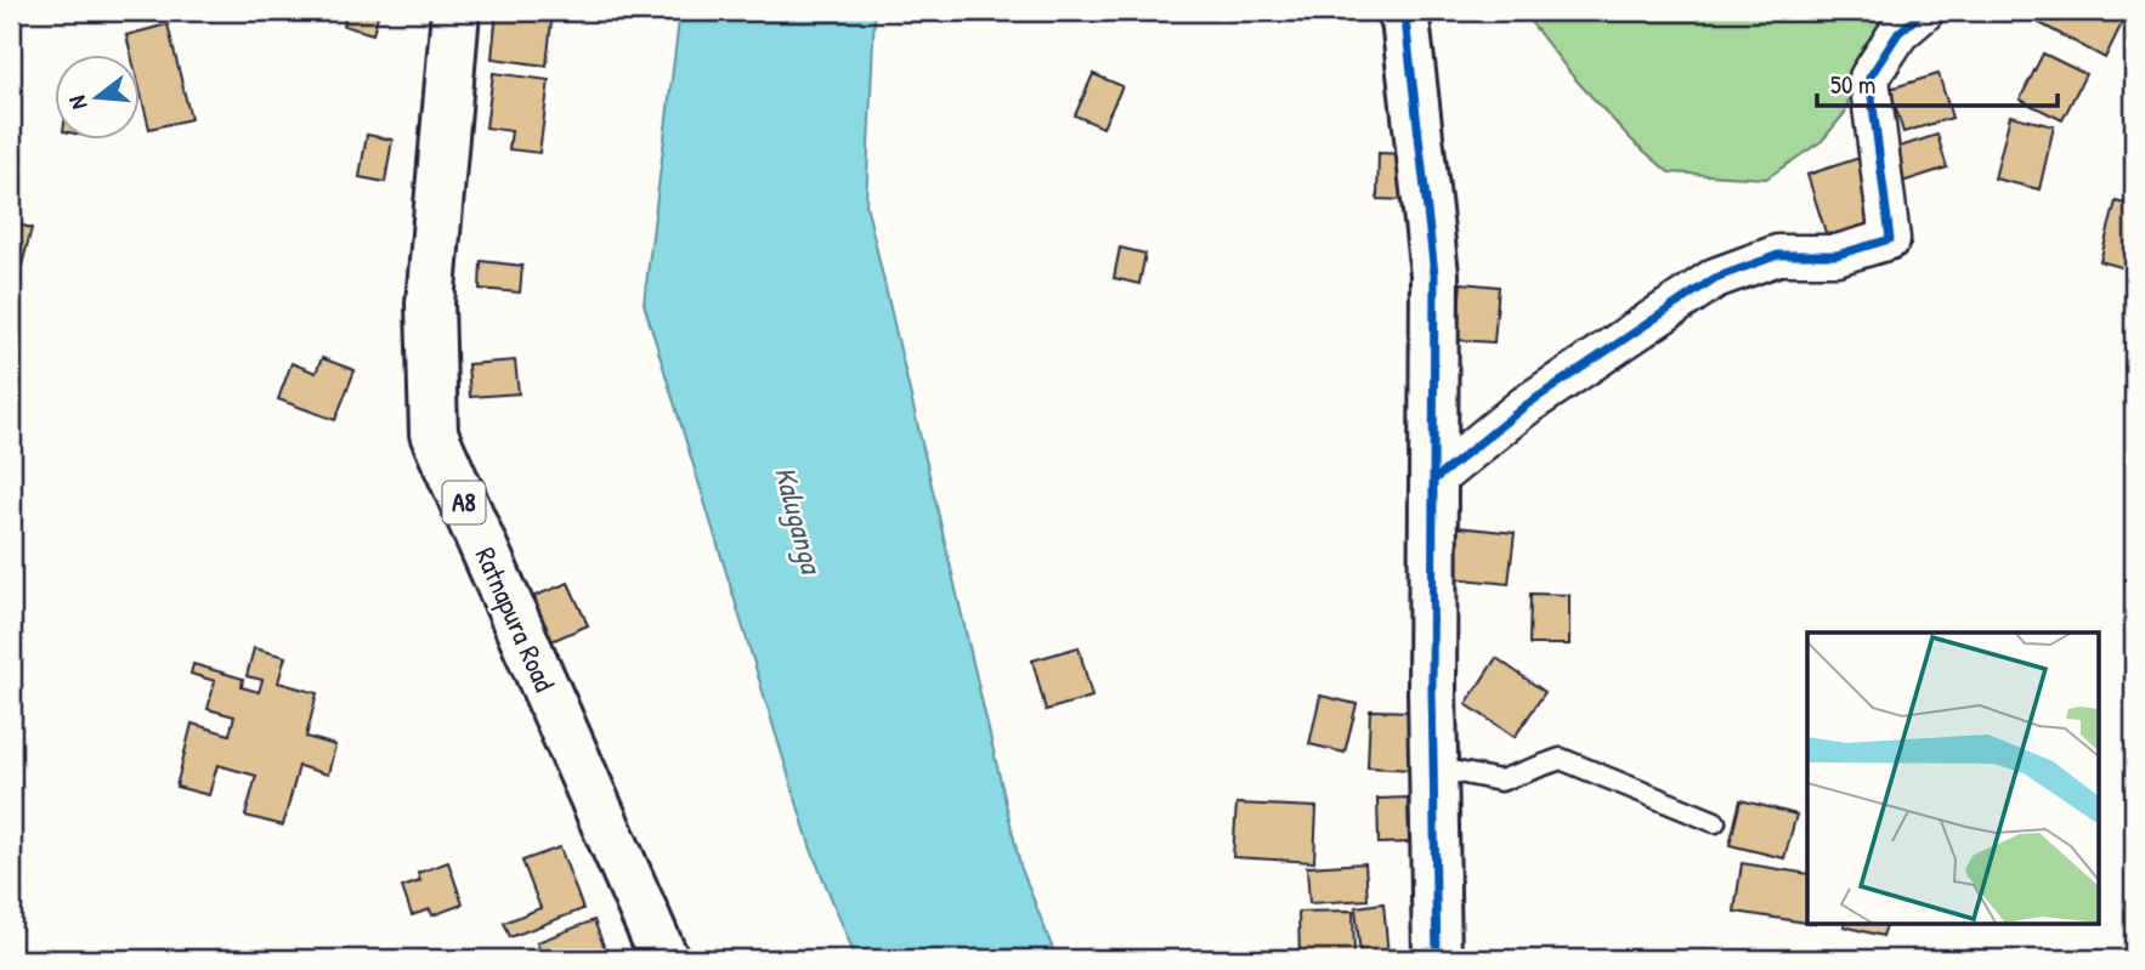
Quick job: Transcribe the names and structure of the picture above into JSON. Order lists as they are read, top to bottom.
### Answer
{
  "streets": {
    "main road": ["A8", "Ratnapura Road"]
  },
  "water": ["Kaluganga"],
  "scale_bar": "50 m",
  "north": "left"
}
